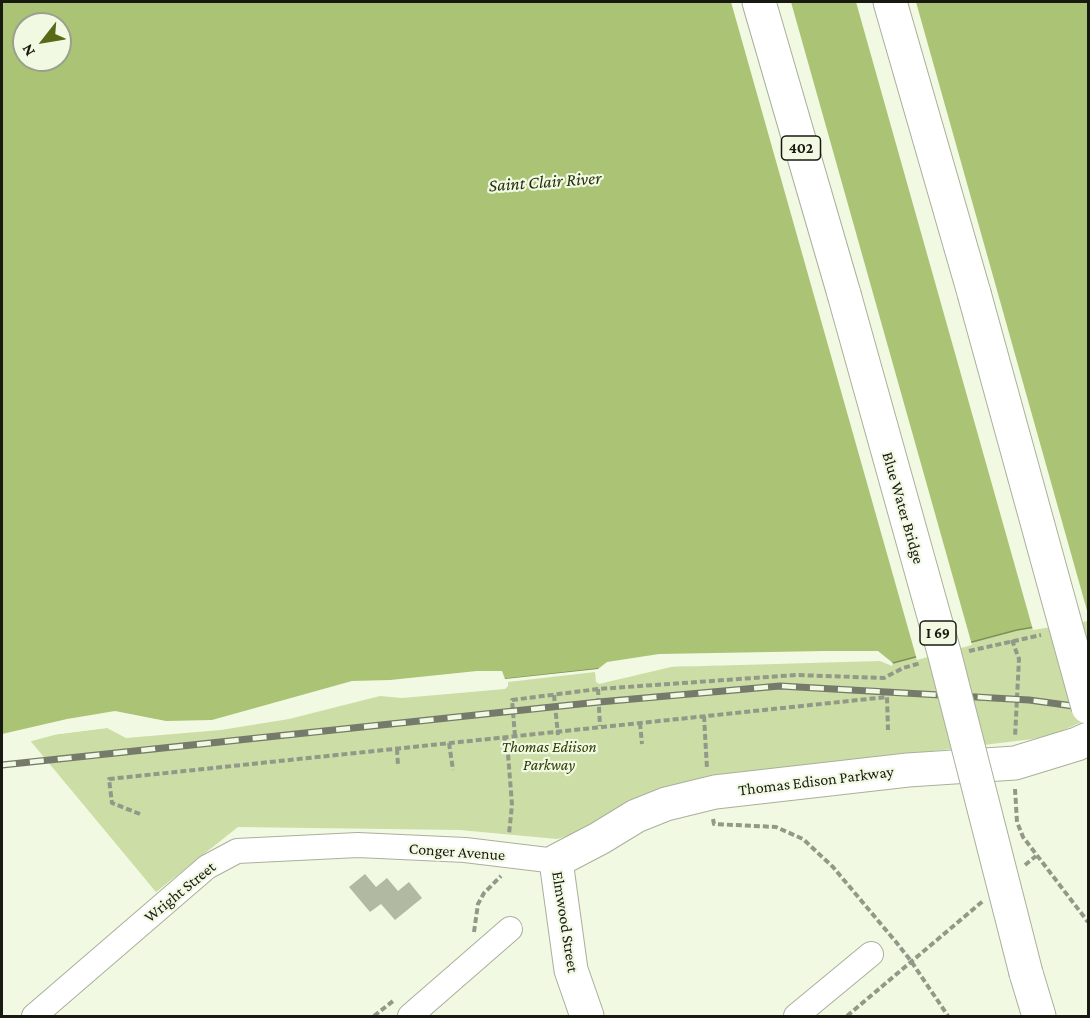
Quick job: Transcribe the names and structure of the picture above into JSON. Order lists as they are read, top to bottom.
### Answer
{
  "streets": {
    "main road": [
      "402",
      "Blue Water Bridge",
      "I 69",
      "Thomas Edison Parkway",
      "Elmwood Street"
    ],
    "street": ["Conger Avenue", "Wright Street"]
  },
  "crossings": [
    ["Thomas Edison Parkway", "Conger Avenue"],
    ["Thomas Edison Parkway", "Elmwood Street"],
    ["Conger Avenue", "Wright Street"],
    ["Conger Avenue", "Elmwood Street"]
  ],
  "water": ["Saint Clair River"],
  "parks": ["Thomas Ediison Parkway"],
  "north": "bottom left"
}
